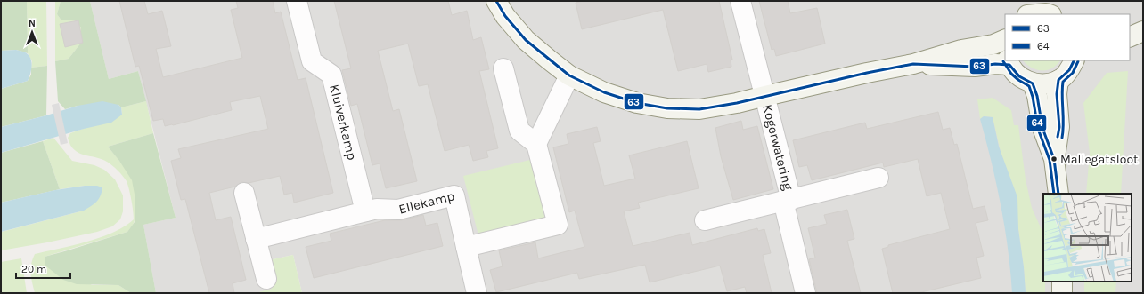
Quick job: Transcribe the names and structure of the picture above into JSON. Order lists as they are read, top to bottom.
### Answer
{
  "streets": {
    "street": ["Kluiverkamp", "Kogerwatering", "Ellekamp"]
  },
  "crossings": [
    ["Kluiverkamp", "Ellekamp"]
  ],
  "places": ["Mallegatsloot"],
  "lines": ["transit line 63", "transit line 64"],
  "legend": ["63", "64"],
  "scale_bar": "20 m",
  "north": "top"
}
